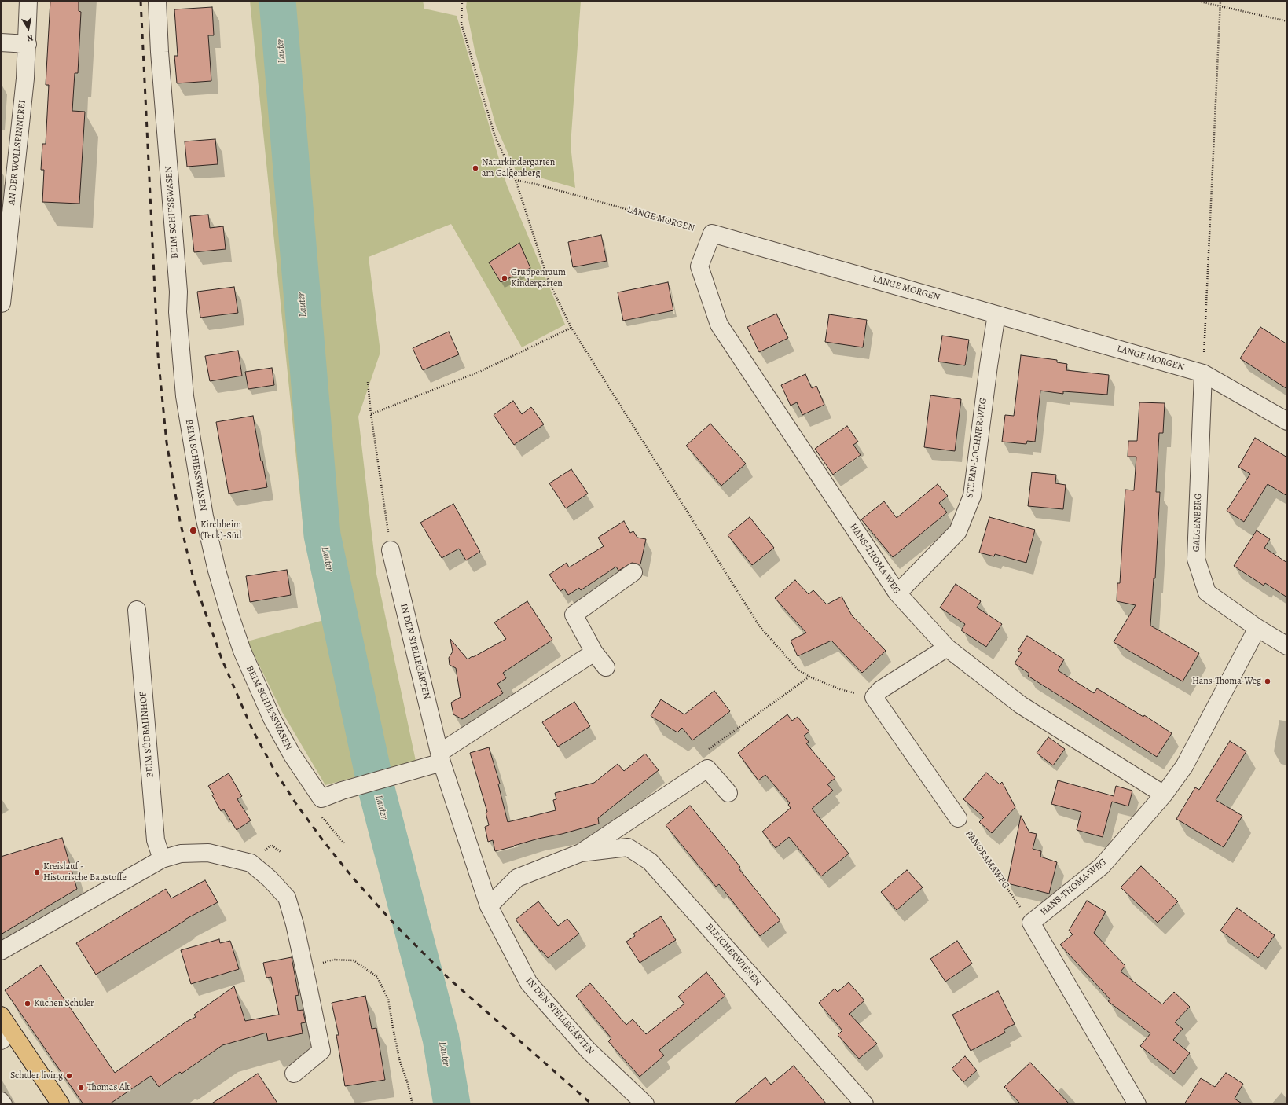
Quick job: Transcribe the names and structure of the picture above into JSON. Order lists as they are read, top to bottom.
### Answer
{
  "streets": {
    "street": [
      "AN DER WOLLSPINNEREI",
      "BEIM SCHIESSWASEN",
      "LANGE MORGEN",
      "STEFAN-LOCHNER-WEG",
      "GALGENBERG",
      "HANS-THOMA-WEG",
      "IN DEN STELLEGÄRTEN",
      "BEIM SÜDBAHNHOF",
      "BLEICHERWIESEN"
    ],
    "path": ["PANORAMAWEG"]
  },
  "crossings": [
    ["BEIM SCHIESSWASEN", "IN DEN STELLEGÄRTEN"],
    ["LANGE MORGEN", "STEFAN-LOCHNER-WEG"],
    ["LANGE MORGEN", "GALGENBERG"],
    ["LANGE MORGEN", "HANS-THOMA-WEG"],
    ["STEFAN-LOCHNER-WEG", "HANS-THOMA-WEG"],
    ["GALGENBERG", "HANS-THOMA-WEG"],
    ["HANS-THOMA-WEG", "PANORAMAWEG"],
    ["IN DEN STELLEGÄRTEN", "BLEICHERWIESEN"]
  ],
  "water": ["Lauter"],
  "places": [
    "Naturkindergarten am Galgenberg",
    "Gruppenraum Kindergarten",
    "Kirchheim (Teck)-Süd",
    "Hans-Thoma-Weg",
    "Kreislauf - Historische Baustoffe",
    "Küchen Schuler",
    "Schuler living",
    "Thomas Alt"
  ],
  "north": "bottom"
}
